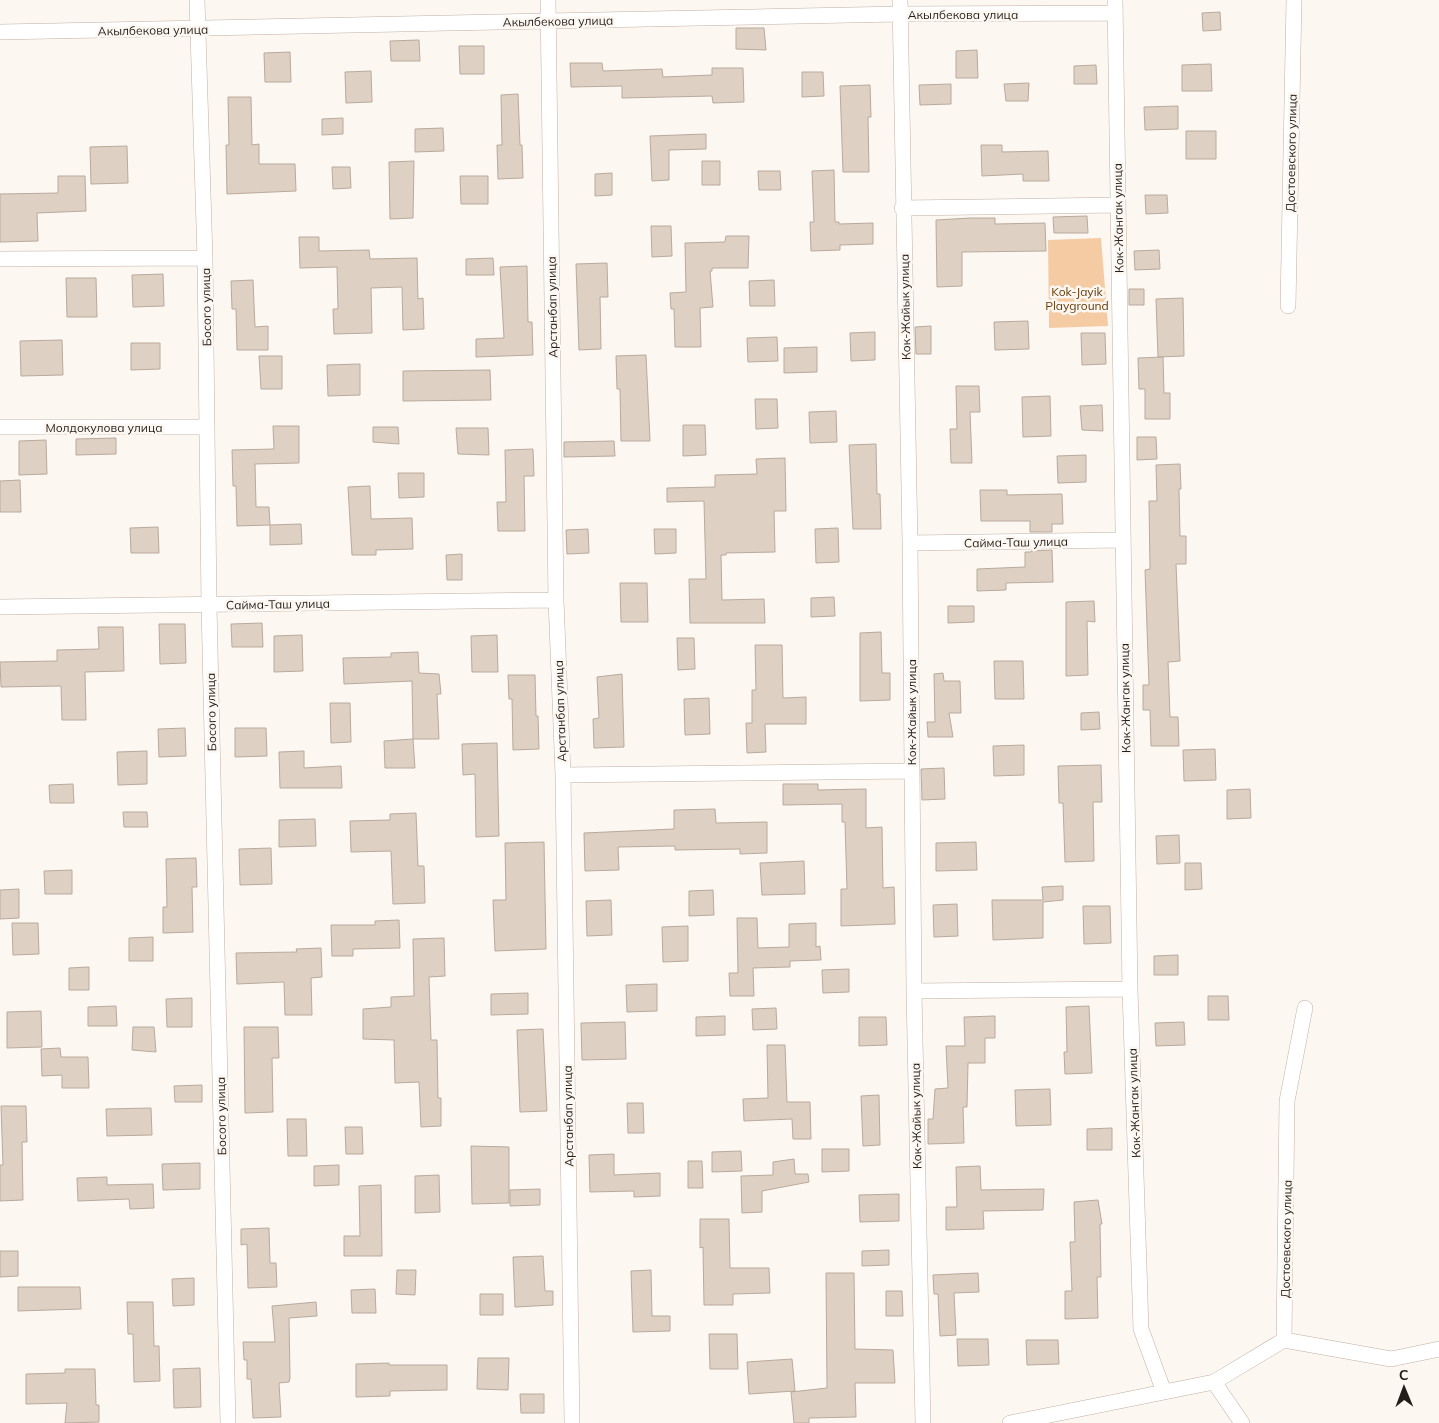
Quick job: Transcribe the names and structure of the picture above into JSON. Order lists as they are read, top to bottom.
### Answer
{
  "streets": {
    "street": [
      "Акылбекова улица",
      "Достоевского улица",
      "Кок-Жангак улица",
      "Босого улица",
      "Арстанбап улица",
      "Кок-Жайык улица",
      "Молдокулова улица",
      "Сайма-Таш улица"
    ]
  },
  "crossings": [
    ["Акылбекова улица", "Кок-Жангак улица"],
    ["Акылбекова улица", "Босого улица"],
    ["Акылбекова улица", "Арстанбап улица"],
    ["Акылбекова улица", "Кок-Жайык улица"],
    ["Кок-Жангак улица", "Сайма-Таш улица"],
    ["Босого улица", "Молдокулова улица"],
    ["Босого улица", "Сайма-Таш улица"],
    ["Арстанбап улица", "Сайма-Таш улица"],
    ["Кок-Жайык улица", "Сайма-Таш улица"]
  ],
  "parks": ["Kok-Jayik Playground"],
  "north": "top"
}
